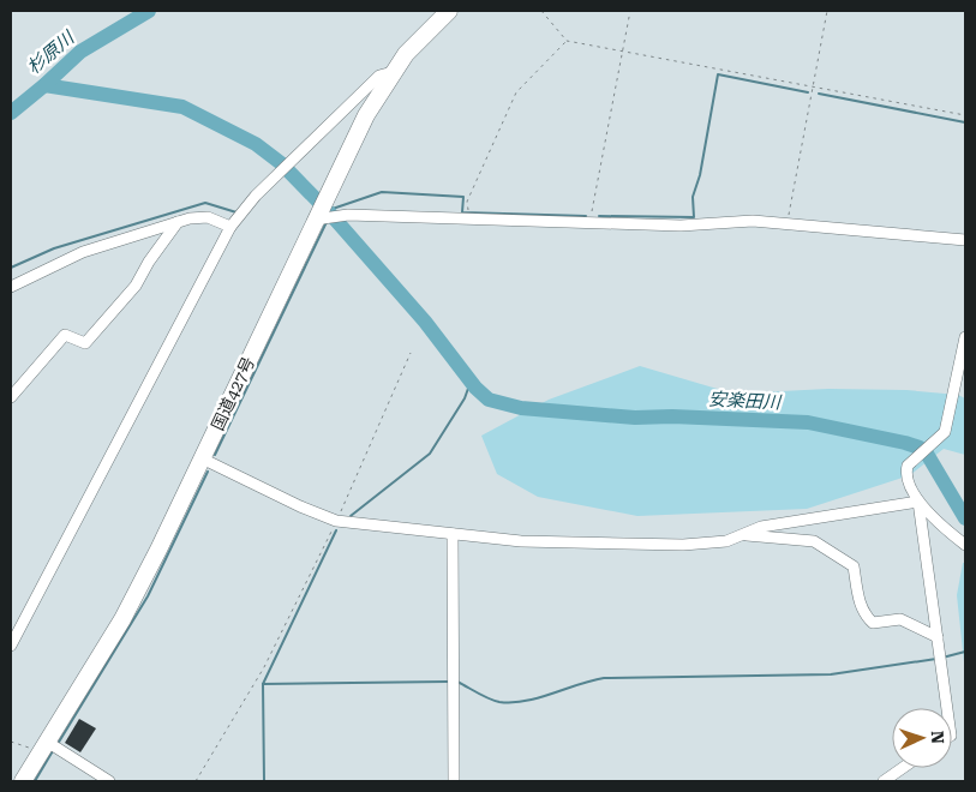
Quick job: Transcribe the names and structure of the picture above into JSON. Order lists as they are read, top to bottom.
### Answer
{
  "streets": {
    "highway": ["国道427号"]
  },
  "water": ["杉原川", "安楽田川"],
  "north": "right"
}
